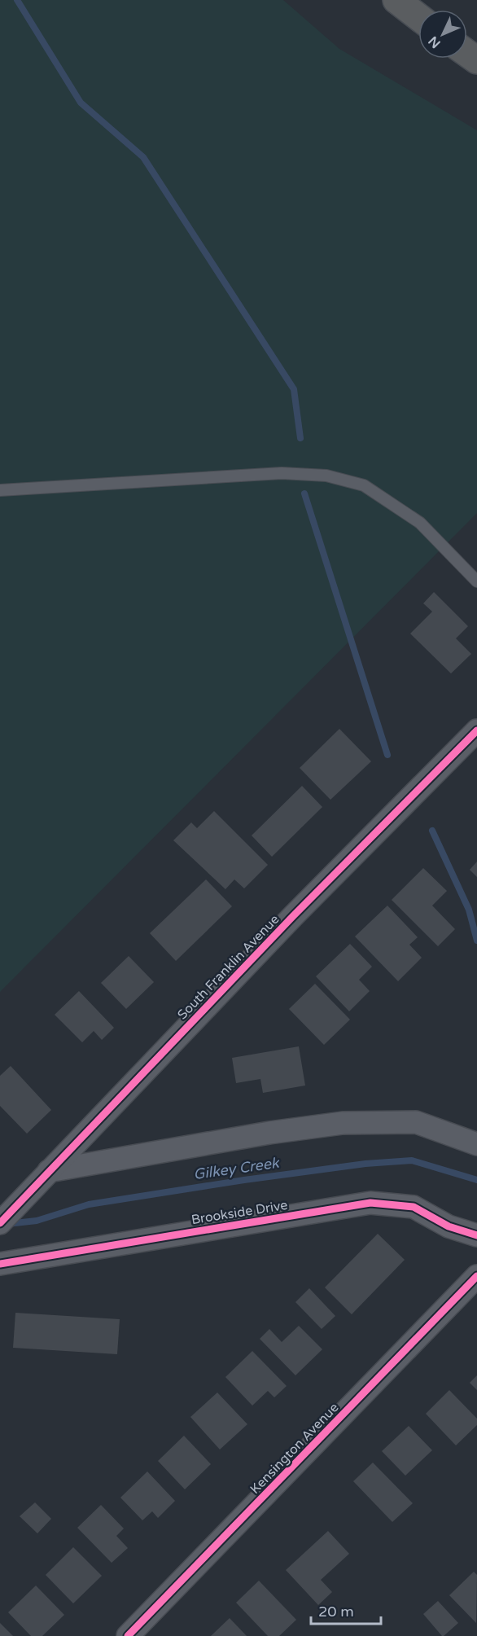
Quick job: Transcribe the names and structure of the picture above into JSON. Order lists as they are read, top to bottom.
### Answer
{
  "streets": {
    "street": ["South Franklin Avenue", "Brookside Drive", "Kensington Avenue"]
  },
  "water": ["Gilkey Creek"],
  "scale_bar": "20 m",
  "north": "bottom left"
}
